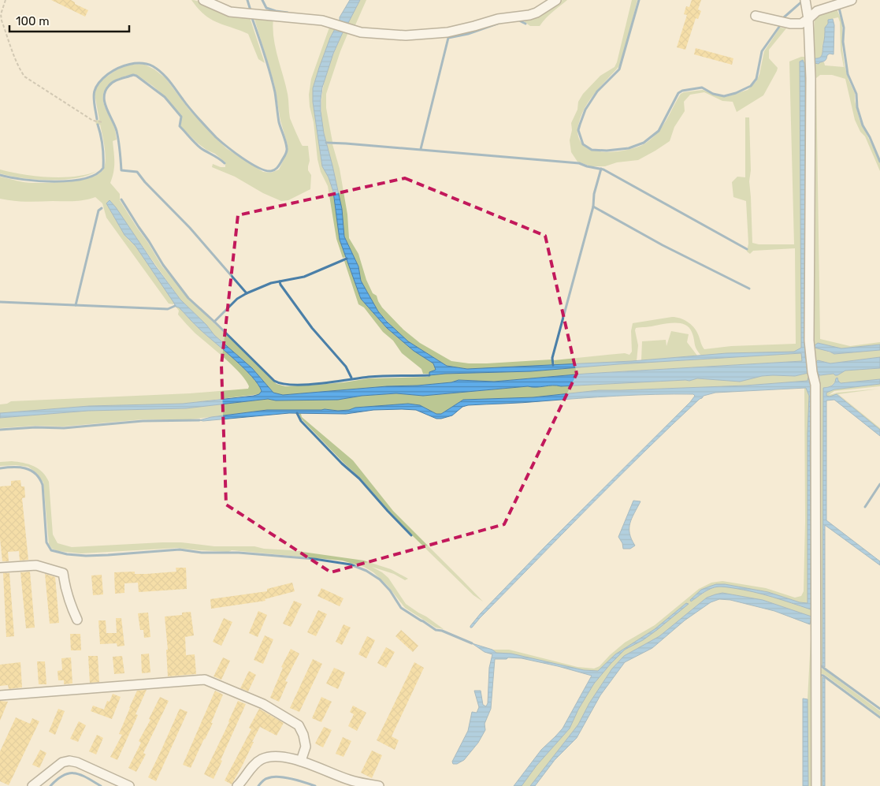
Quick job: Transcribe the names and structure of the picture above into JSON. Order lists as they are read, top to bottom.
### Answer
{
  "scale_bar": "100 m"
}
